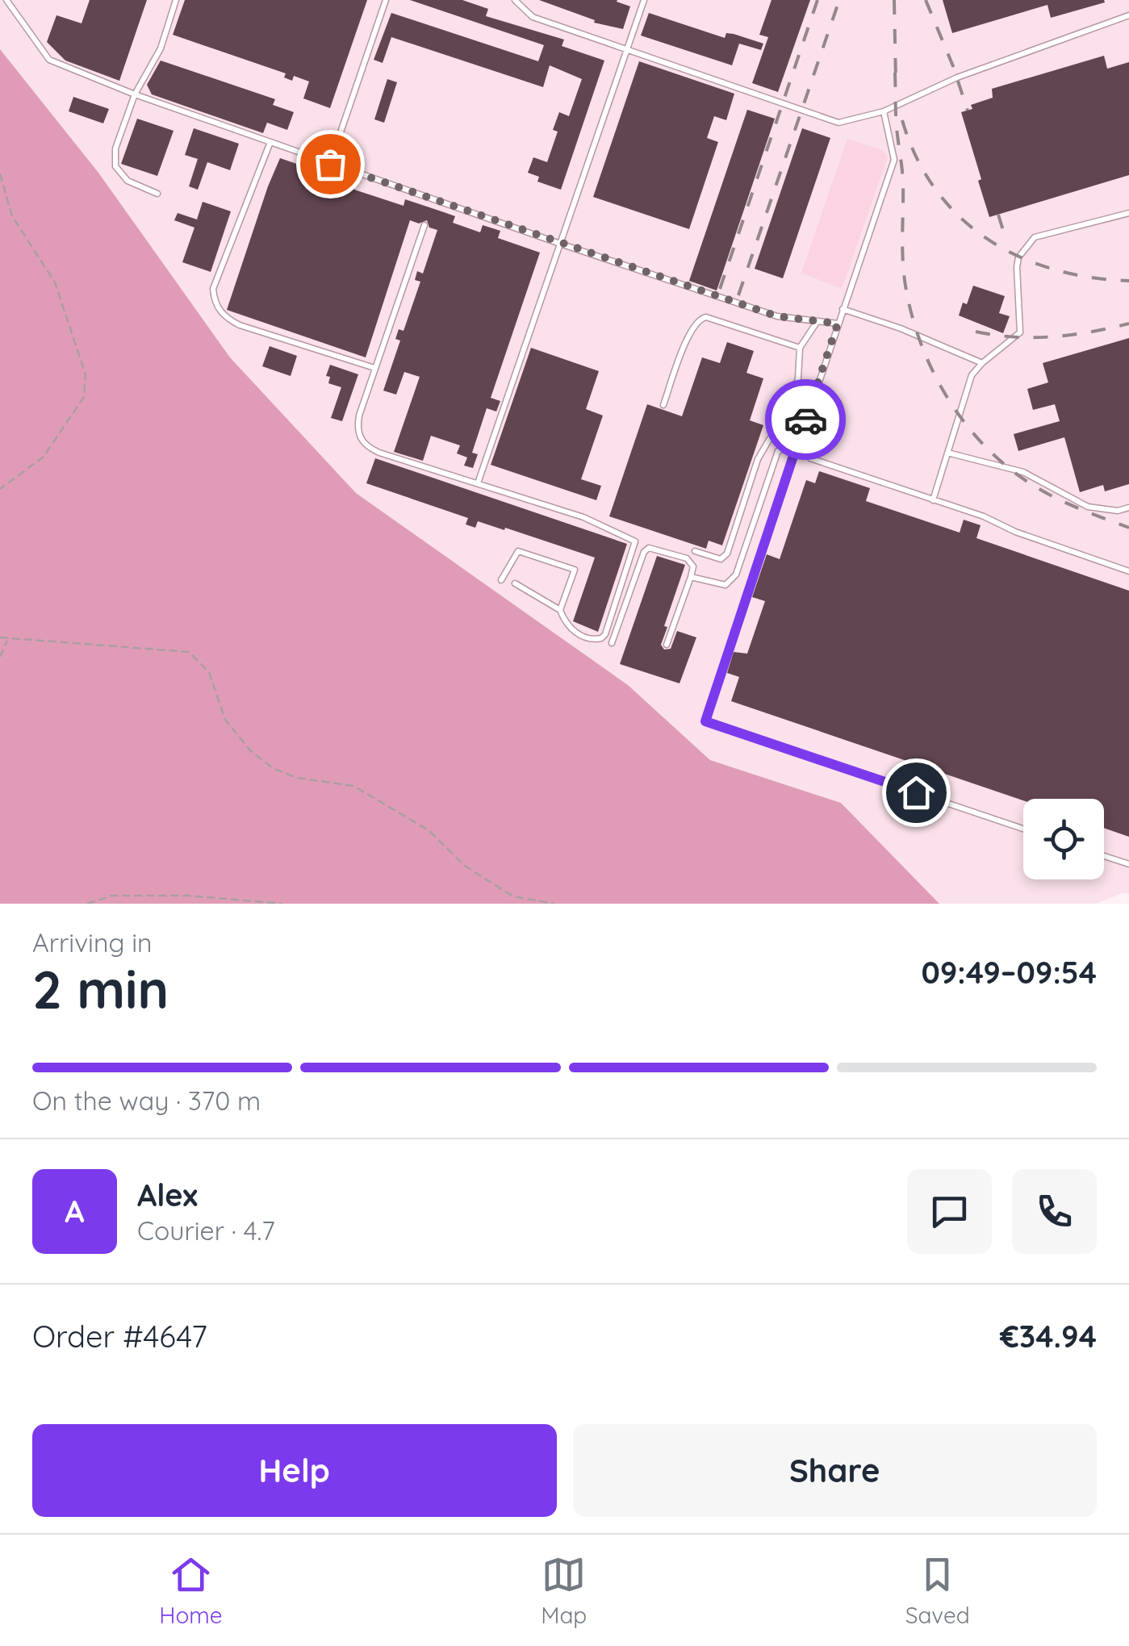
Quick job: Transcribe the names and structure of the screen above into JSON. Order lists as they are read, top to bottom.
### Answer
{
  "page": {
    "heading": ["2 min", "Arriving in", "09:49–09:54"],
    "panel": [
      "Alex",
      "Courier · 4.7",
      "Order #4647",
      "€34.94"
    ],
    "bar": "On the way · 370 m",
    "round": "A",
    "buttons": ["Help", "Share"],
    "tabs": ["Home", "Map", "Saved"]
  }
}
